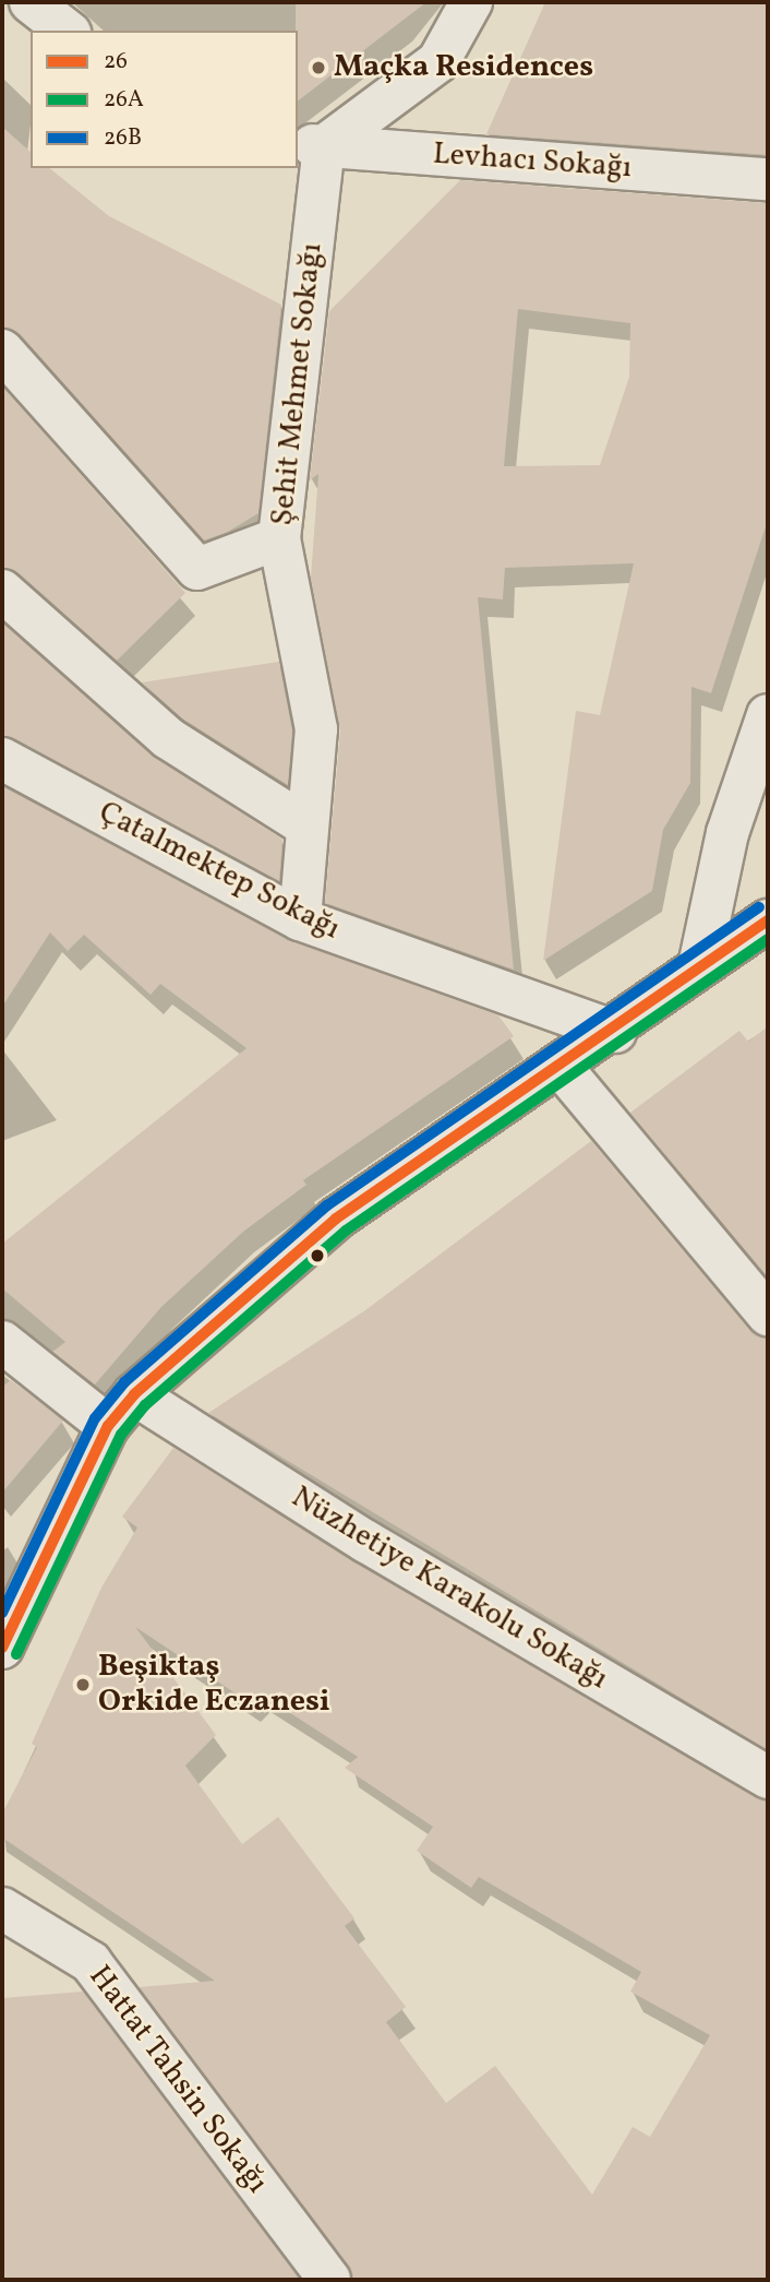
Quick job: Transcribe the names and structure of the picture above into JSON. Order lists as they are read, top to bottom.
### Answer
{
  "streets": {
    "street": [
      "Levhacı Sokağı",
      "Şehit Mehmet Sokağı",
      "Çatalmektep Sokağı",
      "Nüzhetiye Karakolu Sokağı",
      "Hattat Tahsin Sokağı"
    ]
  },
  "crossings": [
    ["Levhacı Sokağı", "Şehit Mehmet Sokağı"],
    ["Şehit Mehmet Sokağı", "Çatalmektep Sokağı"]
  ],
  "places": ["Maçka Residences", "Beşiktaş Orkide Eczanesi"],
  "lines": ["transit line 26B", "transit line 26", "transit line 26A"],
  "legend": ["26", "26A", "26B"]
}
